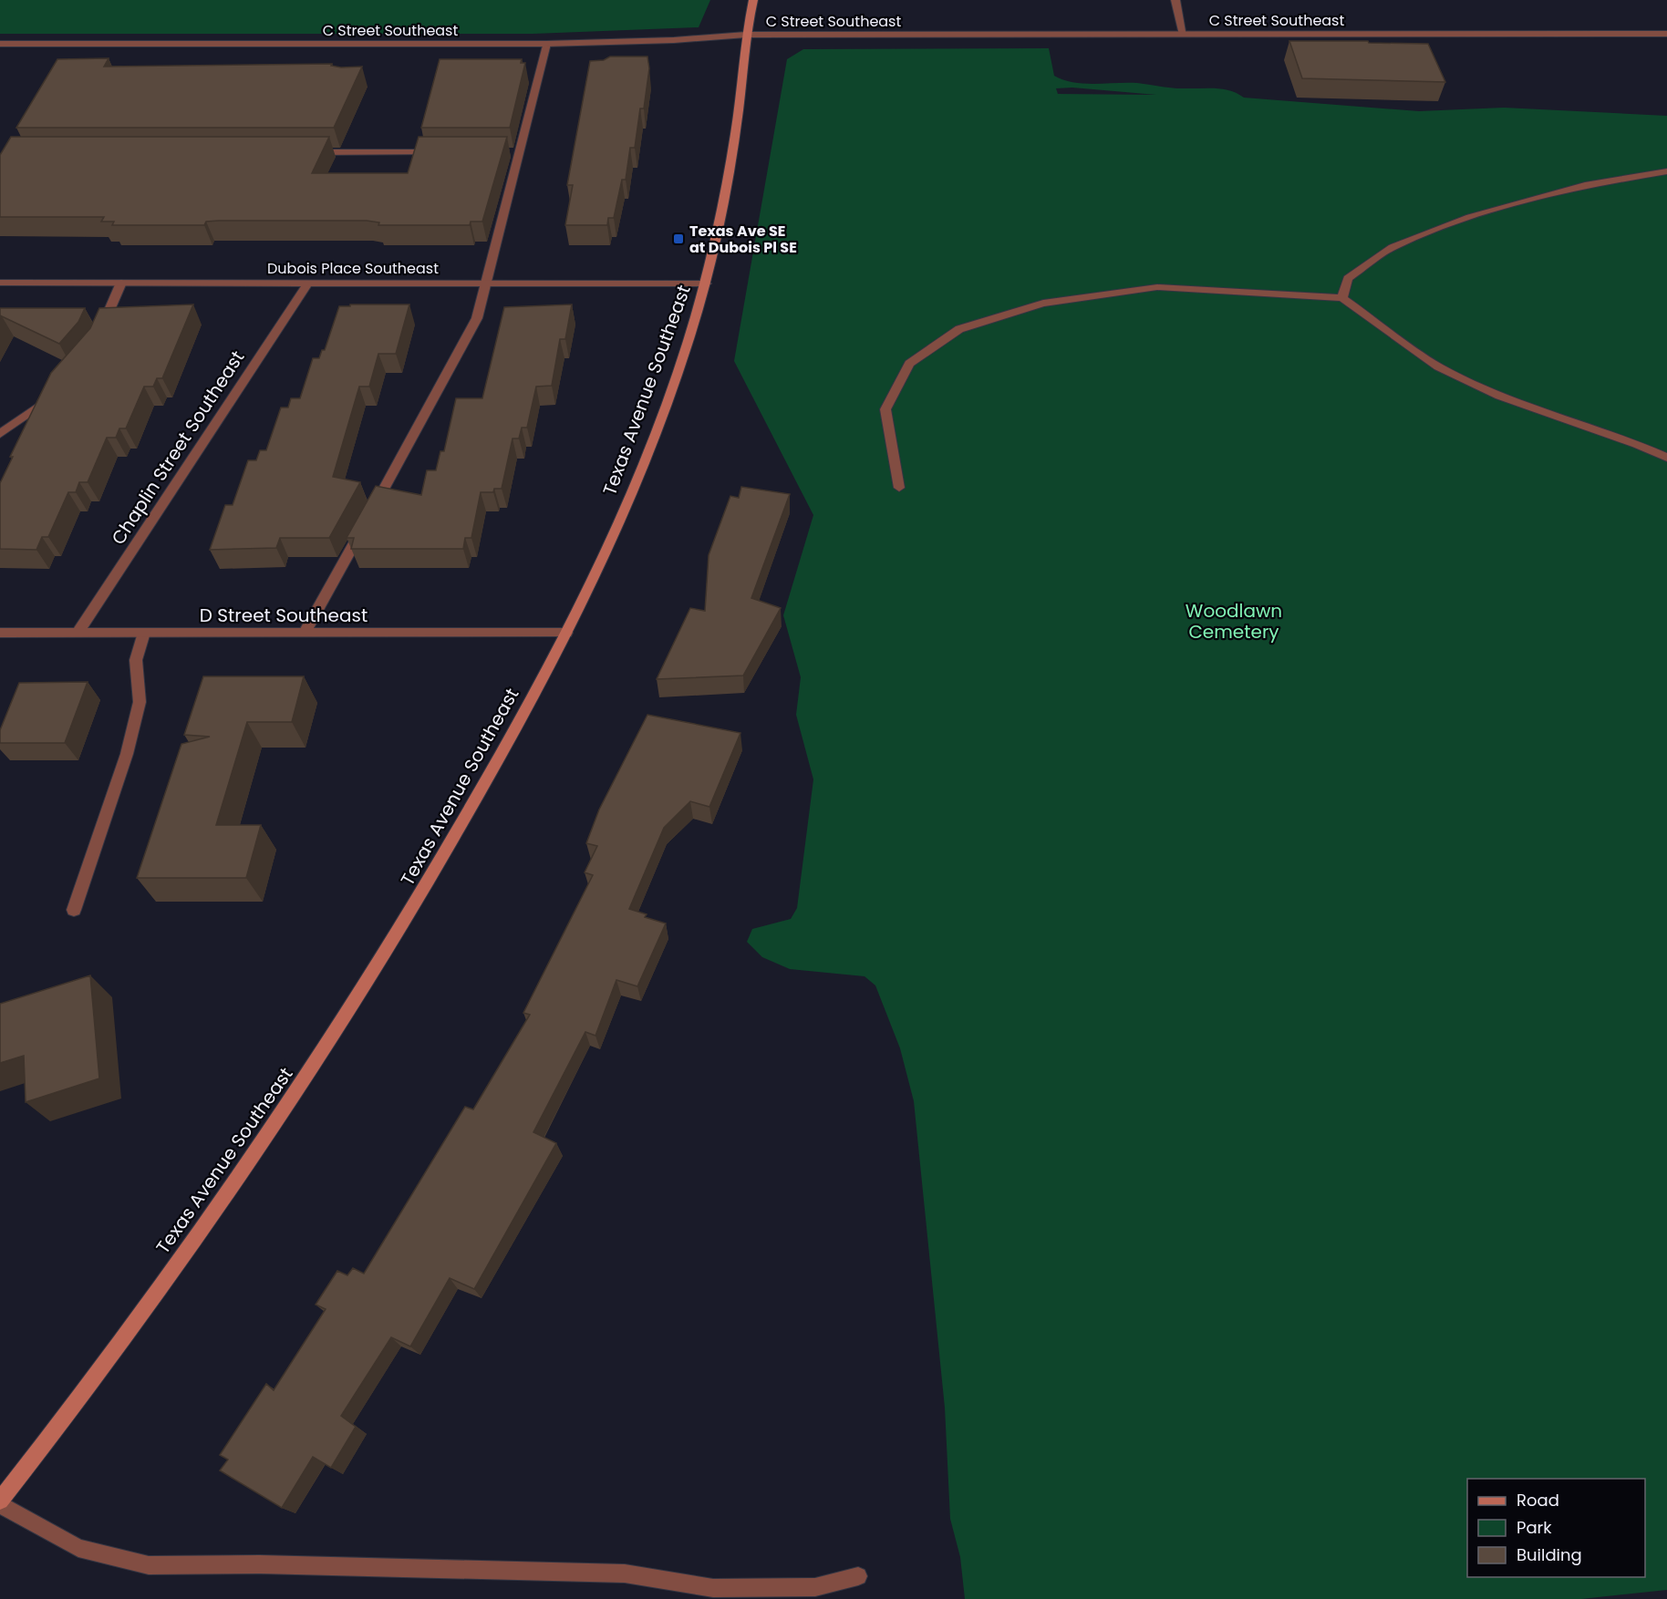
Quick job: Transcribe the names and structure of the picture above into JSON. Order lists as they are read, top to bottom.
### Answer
{
  "streets": {
    "main road": ["Texas Avenue Southeast"],
    "street": [
      "C Street Southeast",
      "Dubois Place Southeast",
      "Chaplin Street Southeast",
      "D Street Southeast"
    ]
  },
  "crossings": [
    ["C Street Southeast", "Texas Avenue Southeast"],
    ["Dubois Place Southeast", "Texas Avenue Southeast"],
    ["Dubois Place Southeast", "Chaplin Street Southeast"],
    ["Texas Avenue Southeast", "D Street Southeast"],
    ["Chaplin Street Southeast", "D Street Southeast"]
  ],
  "parks": ["Woodlawn Cemetery"],
  "places": {
    "transit": ["Texas Ave SE at Dubois Pl SE"]
  },
  "legend": ["Road", "Park", "Building"]
}
